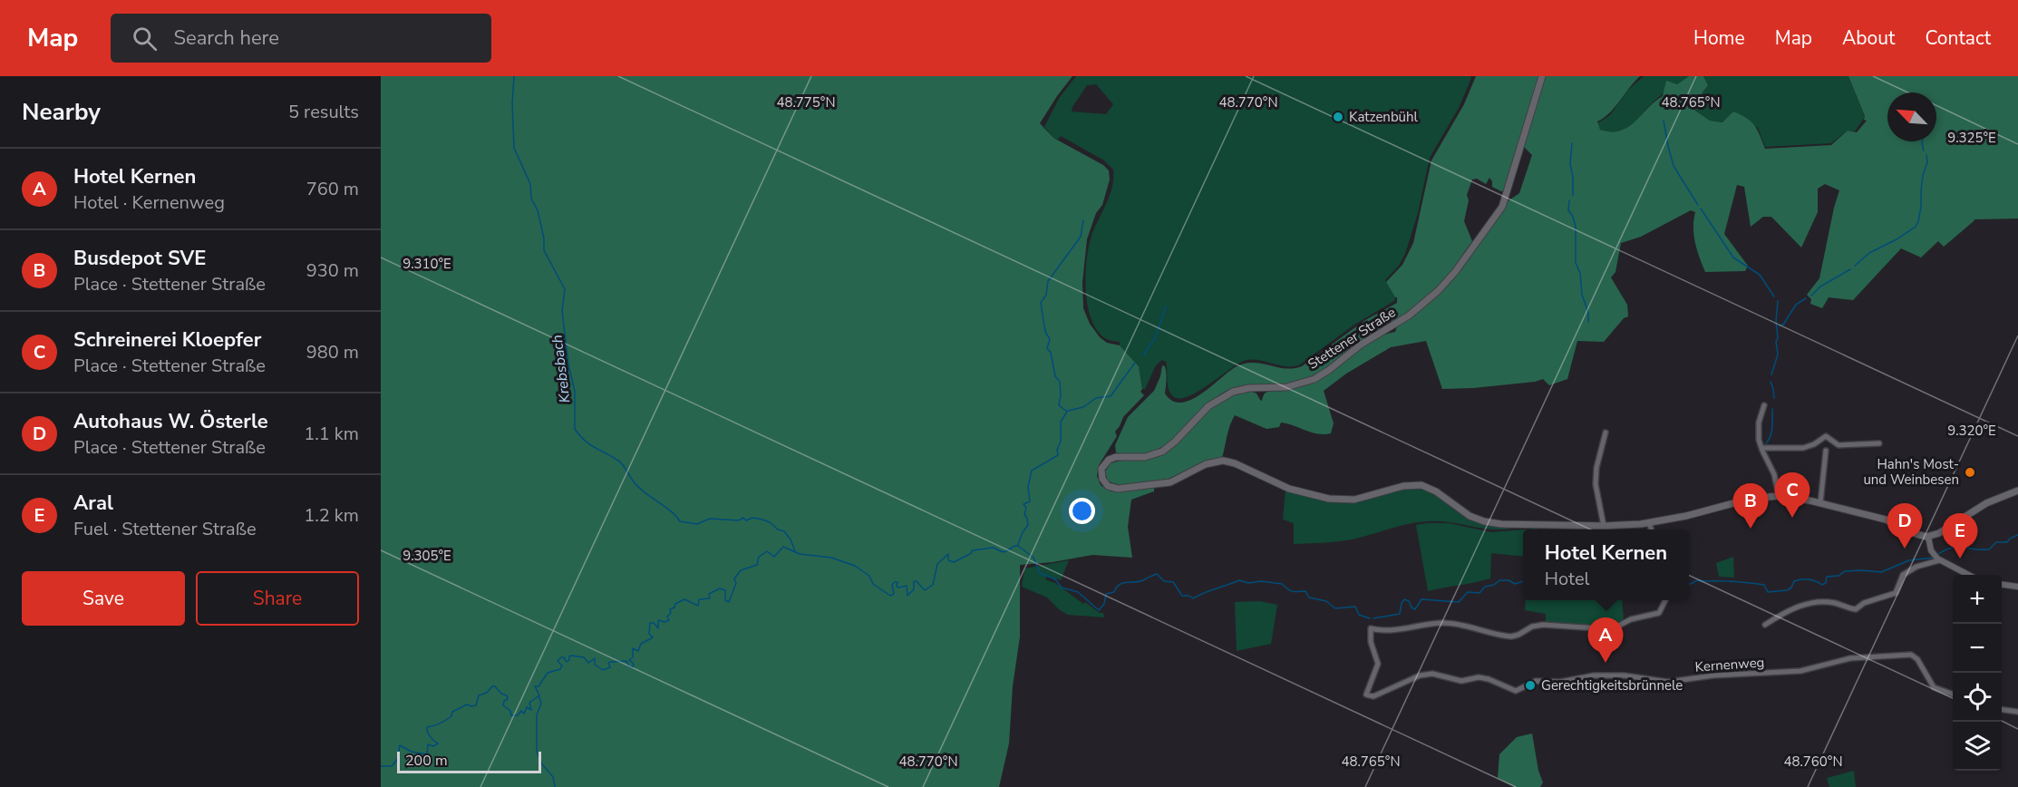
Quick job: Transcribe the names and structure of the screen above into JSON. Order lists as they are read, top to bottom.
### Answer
{
  "streets": {
    "main road": ["Stettener Straße"],
    "street": ["Kernenweg"]
  },
  "water": ["Krebsbach"],
  "places": ["Katzenbühl", "Hahn's Most- und Weinbesen", "Gerechtigkeitsbrünnele"],
  "scale_bar": "200 m",
  "north": "top left",
  "page": {
    "header": "Map",
    "search": "Search here",
    "nav": [
      "Home",
      "Map",
      "About",
      "Contact"
    ],
    "heading": ["Nearby", "5 results"],
    "list": [
      {
        "mark": "A",
        "name": "Hotel Kernen",
        "note": "Hotel · Kernenweg",
        "value": "760 m"
      },
      {
        "mark": "B",
        "name": "Busdepot SVE",
        "note": "Place · Stettener Straße",
        "value": "930 m"
      },
      {
        "mark": "C",
        "name": "Schreinerei Kloepfer",
        "note": "Place · Stettener Straße",
        "value": "980 m"
      },
      {
        "mark": "D",
        "name": "Autohaus W. Österle",
        "note": "Place · Stettener Straße",
        "value": "1.1 km"
      },
      {
        "mark": "E",
        "name": "Aral",
        "note": "Fuel · Stettener Straße",
        "value": "1.2 km"
      }
    ],
    "pins": [
      "C",
      "B",
      "D",
      "E",
      "A"
    ],
    "popup": ["Hotel Kernen", "Hotel"],
    "buttons": ["Save", "Share"],
    "map_buttons": ["+", "−"],
    "scale": "200 m"
  },
  "coordinates": [
    "48.775°N",
    "48.770°N",
    "48.765°N",
    "9.325°E",
    "9.310°E",
    "9.320°E",
    "9.305°E",
    "48.760°N"
  ]
}
